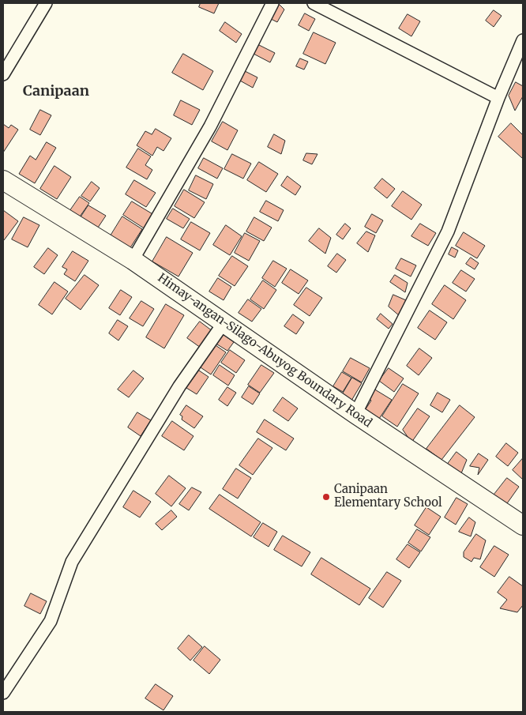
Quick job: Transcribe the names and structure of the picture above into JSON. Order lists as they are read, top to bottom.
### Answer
{
  "streets": {
    "main road": ["Himay-angan-Silago-Abuyog Boundary Road"]
  },
  "districts": ["Canipaan"],
  "places": ["Canipaan Elementary School"]
}
